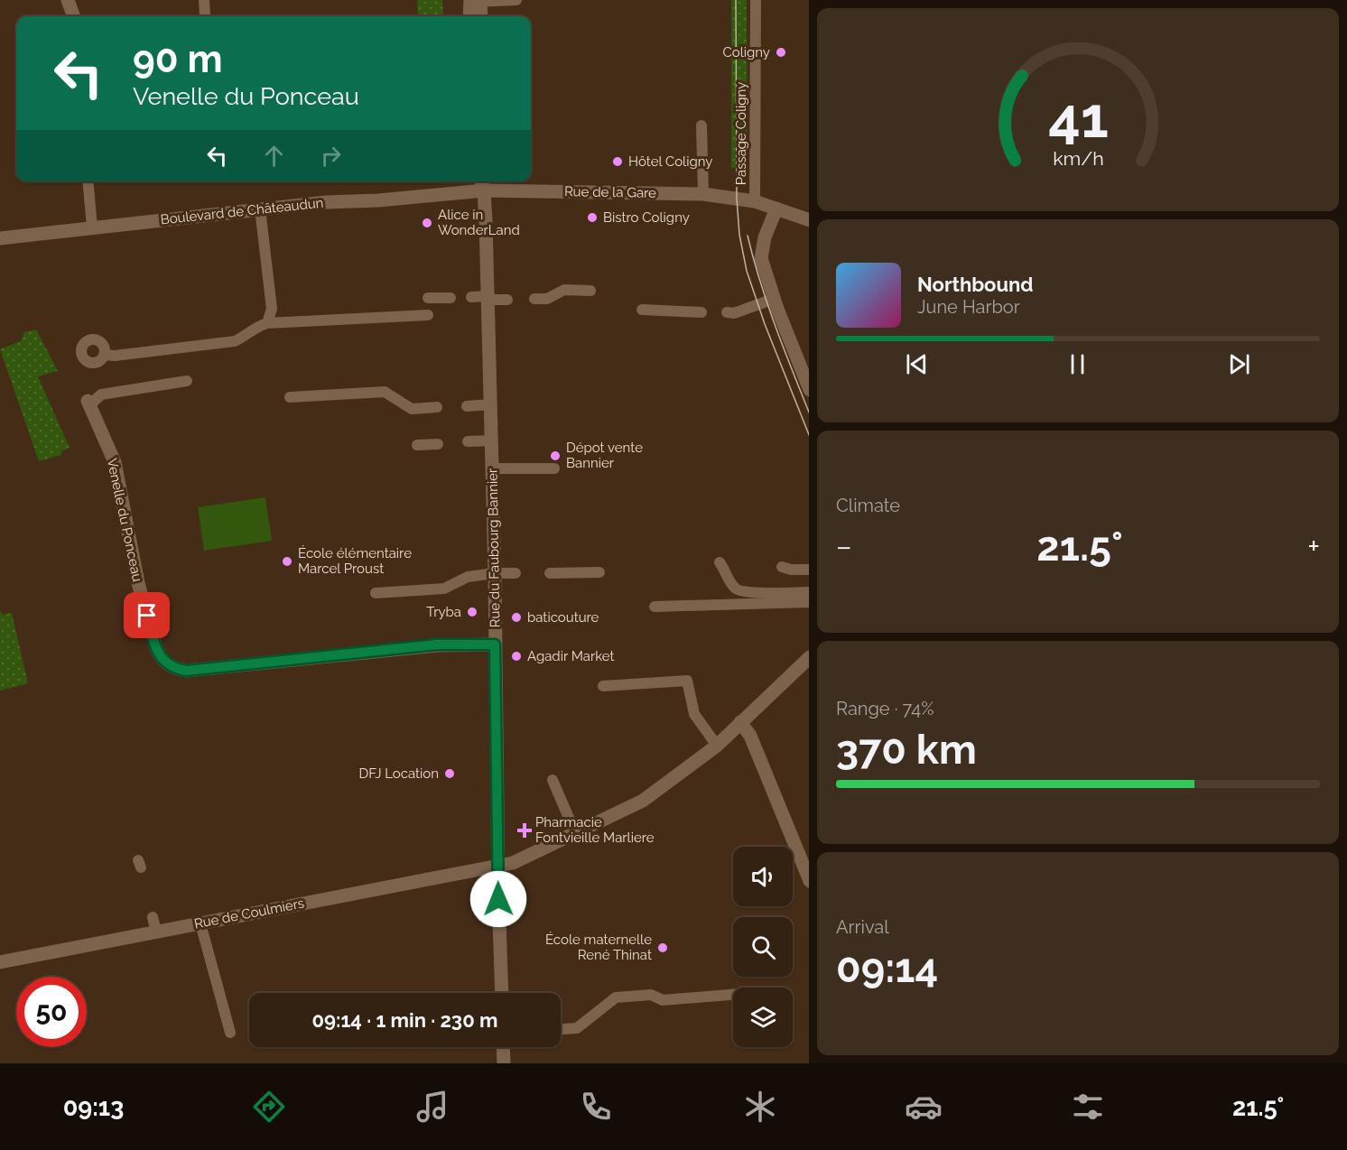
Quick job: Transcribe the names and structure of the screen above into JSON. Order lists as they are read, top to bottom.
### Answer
{
  "streets": {
    "street": [
      "Rue de la Gare",
      "Boulevard de Châteaudun",
      "Venelle du Ponceau",
      "Rue du Faubourg Bannier",
      "Rue de Coulmiers"
    ],
    "lane": ["Passage Coligny"]
  },
  "crossings": [
    ["Passage Coligny", "Rue de la Gare"],
    ["Rue de la Gare", "Boulevard de Châteaudun"],
    ["Rue de la Gare", "Rue du Faubourg Bannier"],
    ["Boulevard de Châteaudun", "Rue du Faubourg Bannier"],
    ["Venelle du Ponceau", "Rue du Faubourg Bannier"],
    ["Rue du Faubourg Bannier", "Rue de Coulmiers"]
  ],
  "places": {
    "other": [
      "Coligny",
      "Hôtel Coligny",
      "Bistro Coligny",
      "Alice in WonderLand",
      "Dépot vente Bannier",
      "École élémentaire Marcel Proust",
      "Tryba",
      "baticouture",
      "Agadir Market",
      "DFJ Location",
      "École maternelle René Thinat"
    ],
    "health": ["Pharmacie Fontvieille Marliere"]
  },
  "page": {
    "turn": ["90 m", "Venelle du Ponceau"],
    "song": ["Northbound", "June Harbor"],
    "tile": [
      "Climate",
      ["Range · 74%", "370 km"],
      ["Arrival", "09:14"]
    ],
    "heat": ["−", "21.5°", "+"],
    "limit": "50",
    "trip": "09:14 · 1 min · 230 m",
    "tabs": ["09:13", "21.5°"],
    "gauge": ["41", "km/h"]
  }
}
